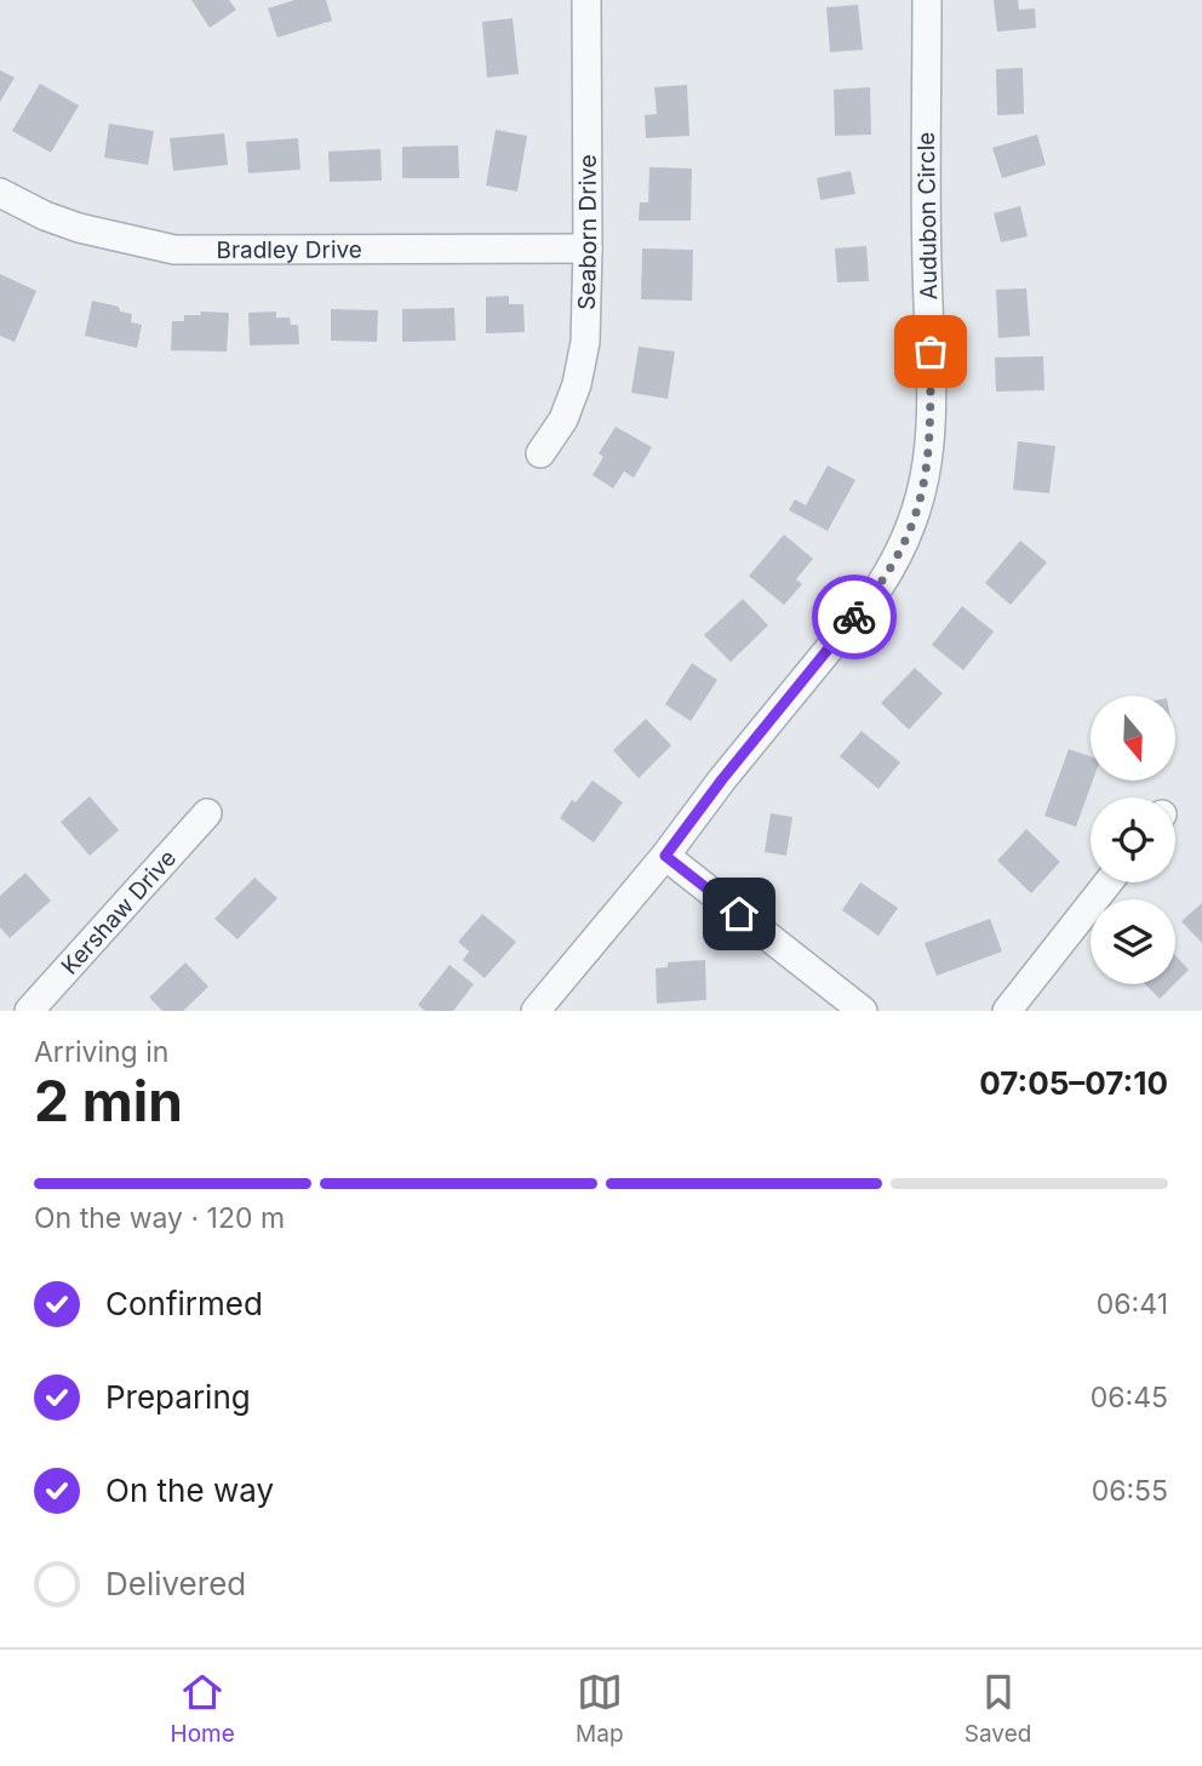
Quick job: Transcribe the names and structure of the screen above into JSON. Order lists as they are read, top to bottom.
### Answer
{
  "streets": {
    "street": [
      "Audubon Circle",
      "Seaborn Drive",
      "Bradley Drive",
      "Kershaw Drive"
    ]
  },
  "crossings": [
    ["Seaborn Drive", "Bradley Drive"]
  ],
  "north": "bottom",
  "page": {
    "heading": ["2 min", "Arriving in", "07:05–07:10"],
    "bar": "On the way · 120 m",
    "list": [
      ["Confirmed", "06:41"],
      ["Preparing", "06:45"],
      ["On the way", "06:55"],
      "Delivered"
    ],
    "tabs": ["Home", "Map", "Saved"]
  }
}
